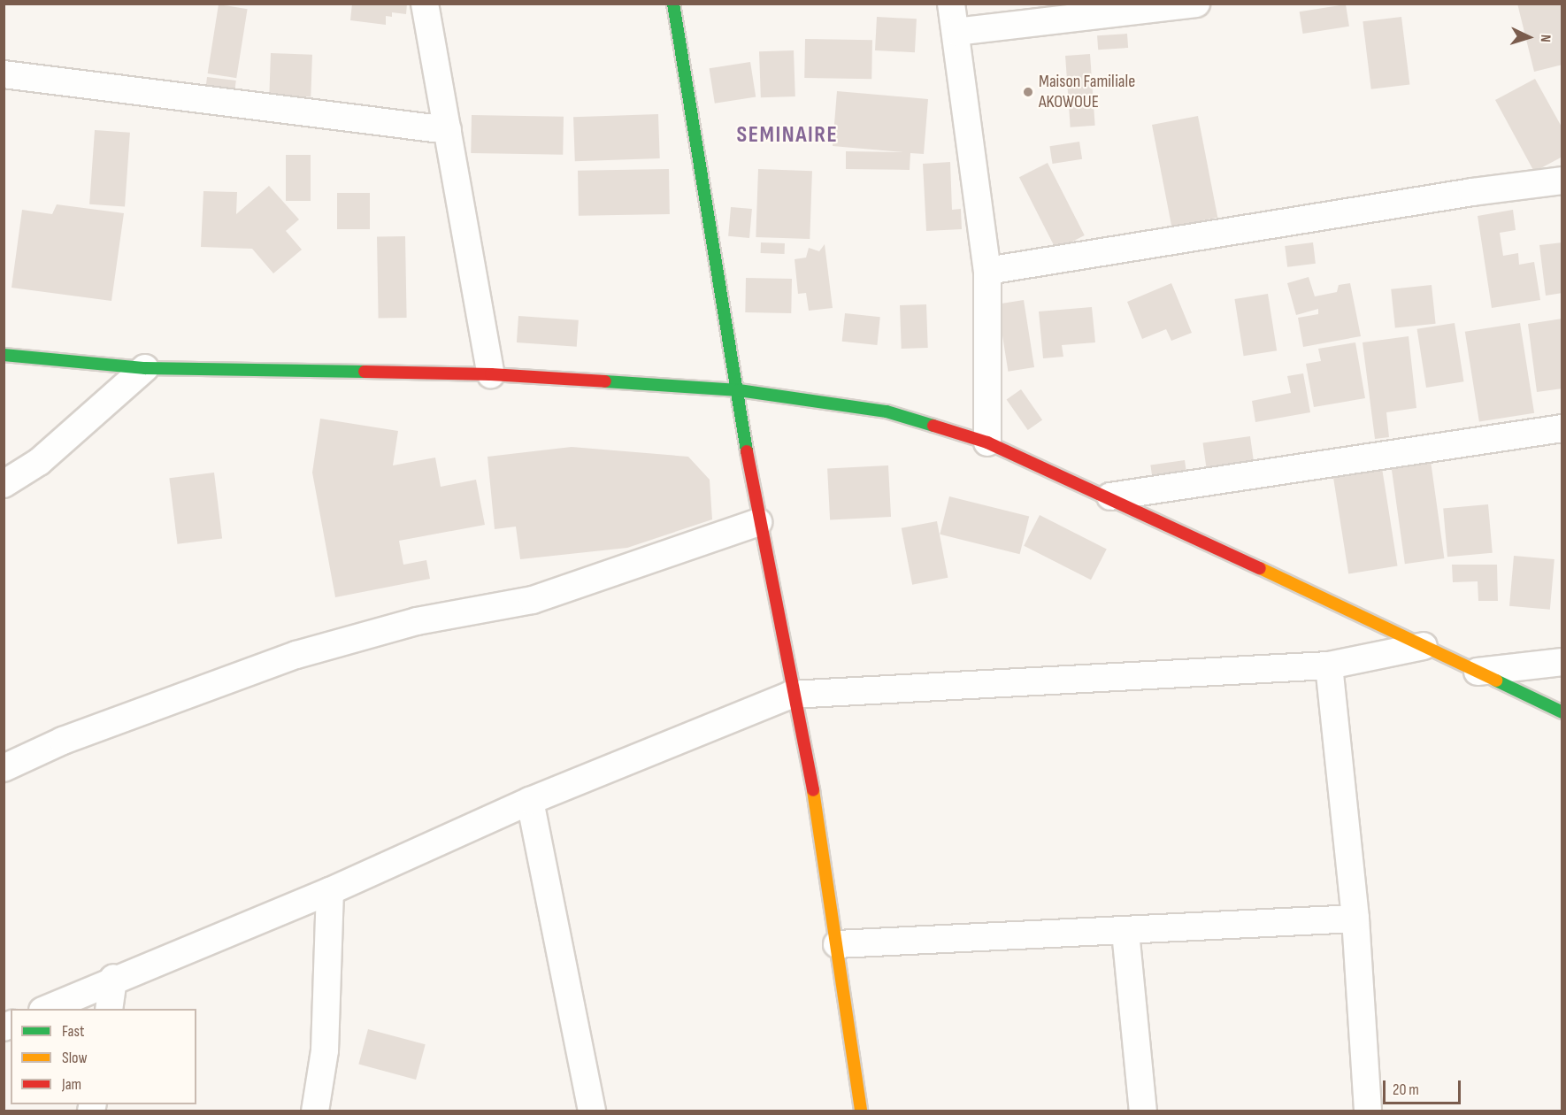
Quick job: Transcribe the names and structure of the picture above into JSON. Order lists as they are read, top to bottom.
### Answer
{
  "districts": ["SEMINAIRE"],
  "places": ["Maison Familiale AKOWOUE"],
  "legend": ["Fast", "Slow", "Jam"],
  "scale_bar": "20 m",
  "north": "right"
}
